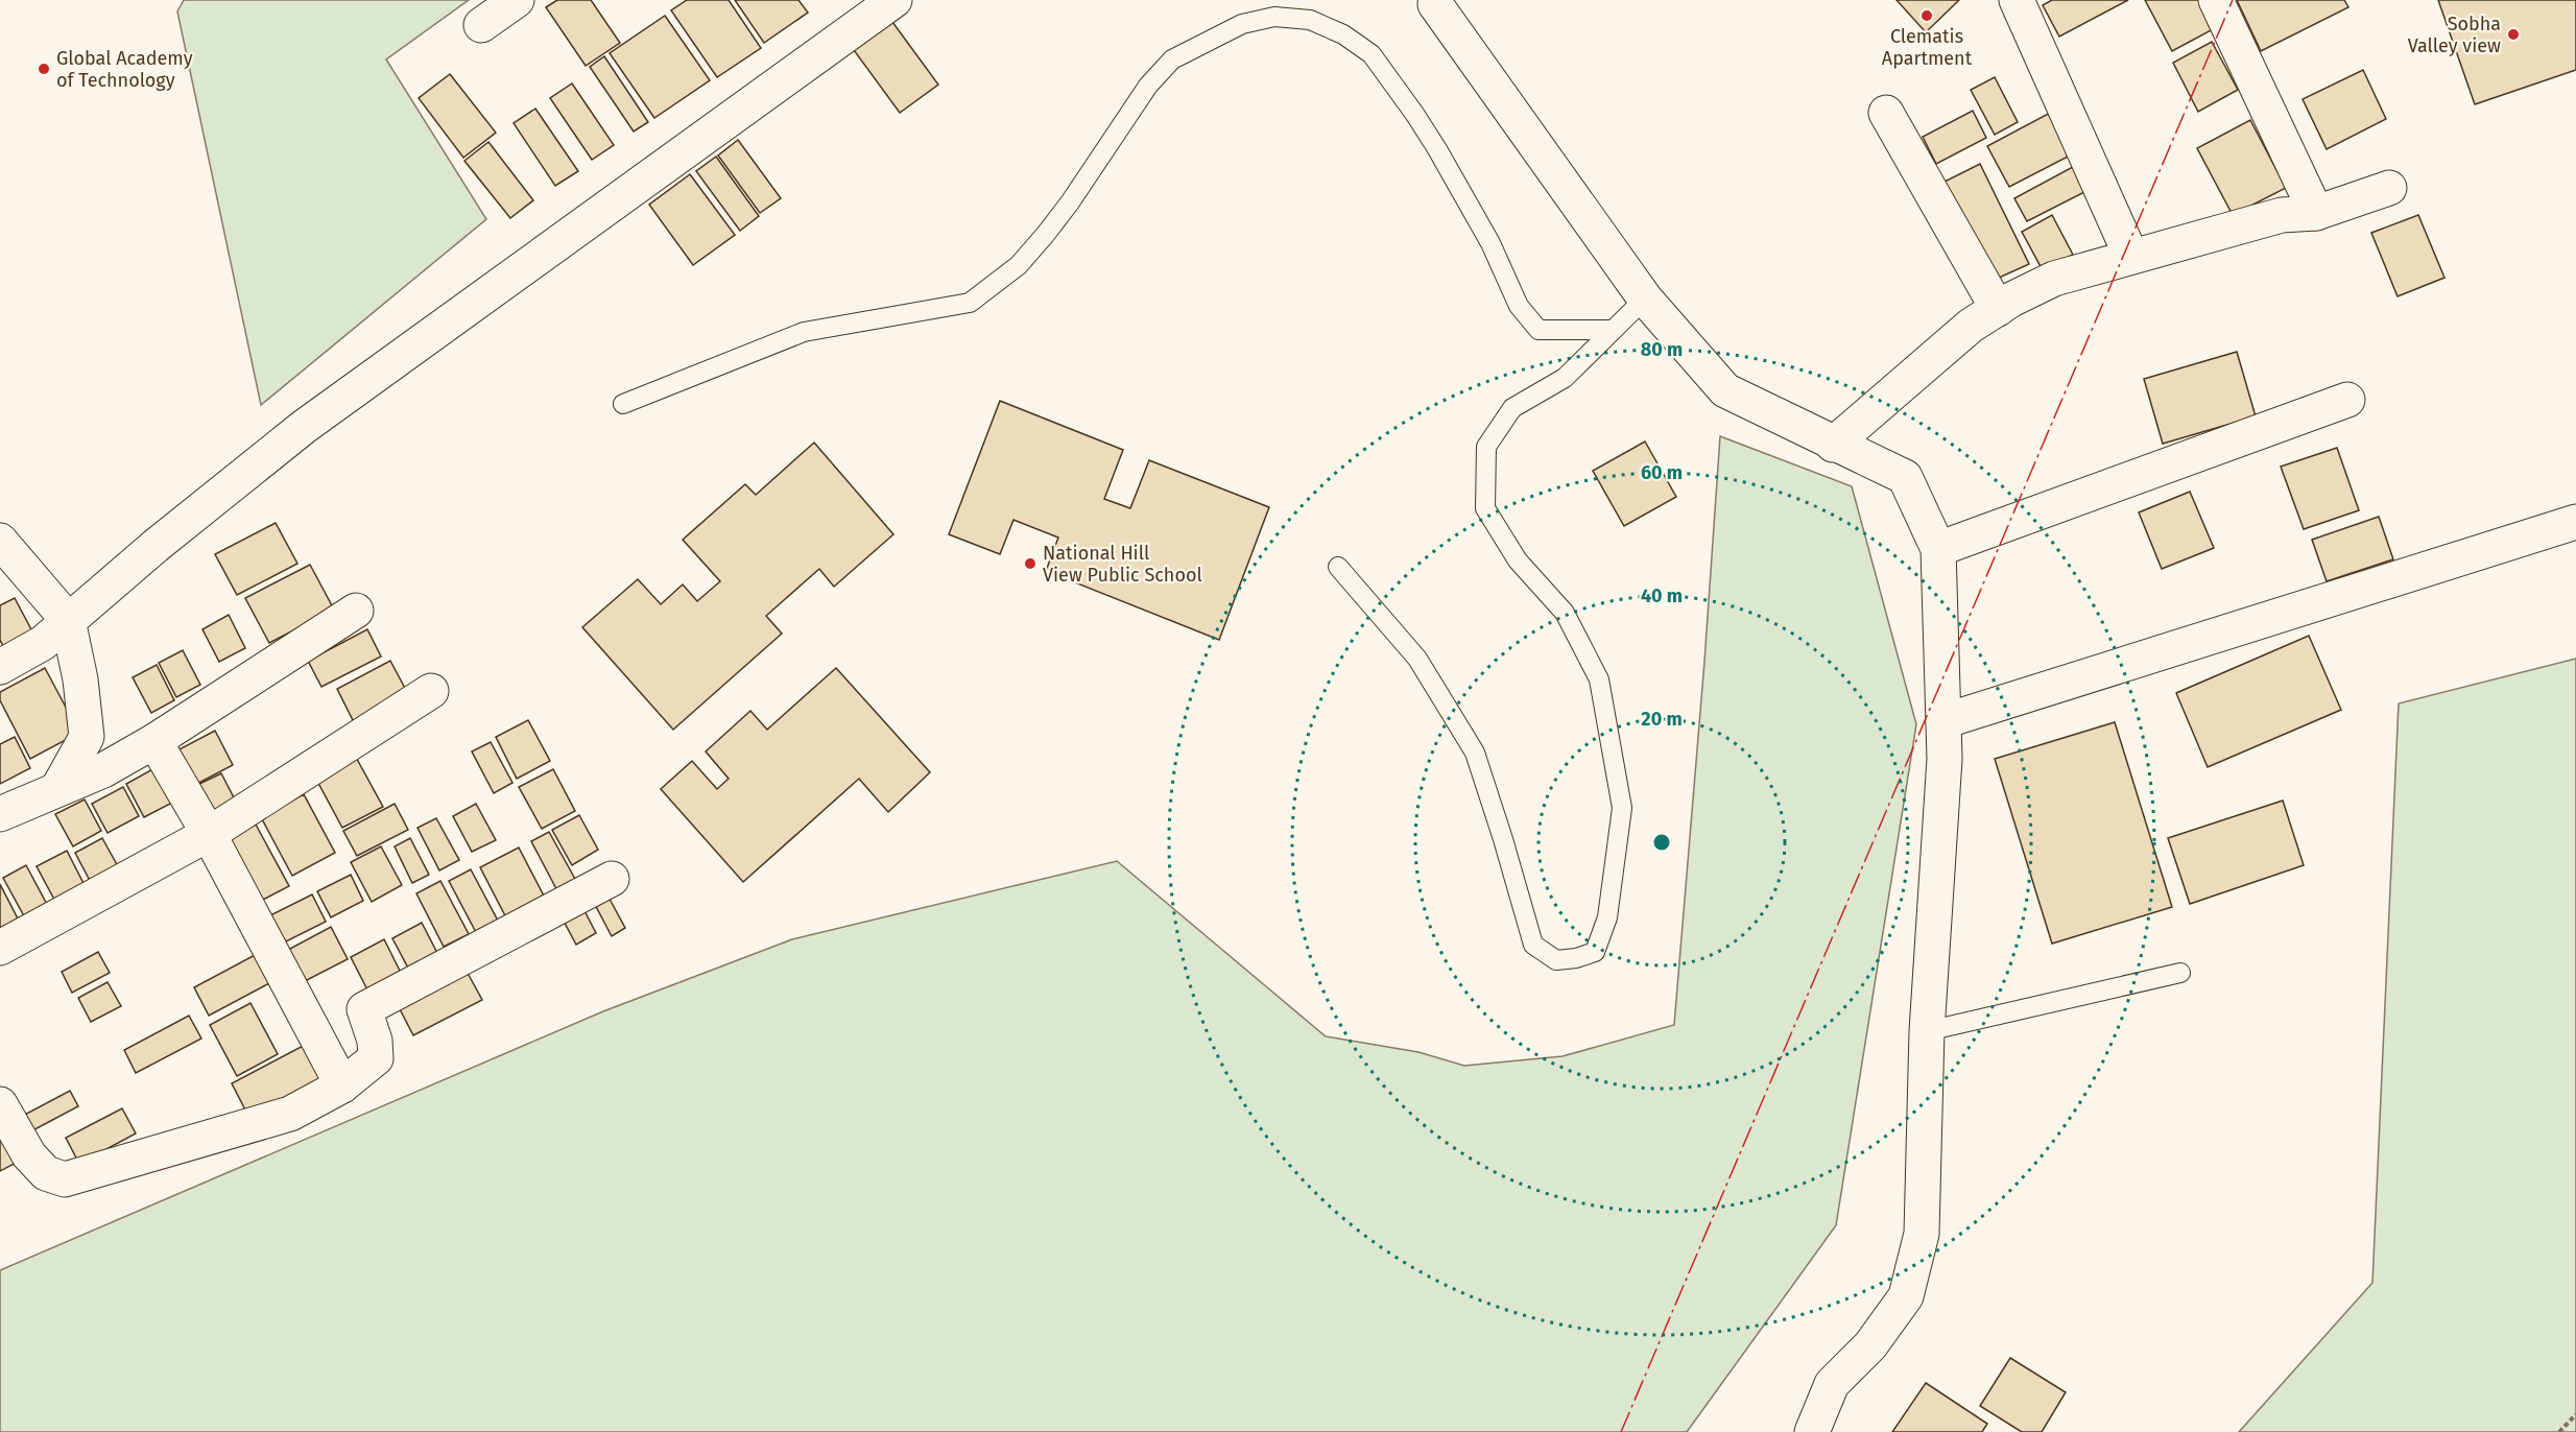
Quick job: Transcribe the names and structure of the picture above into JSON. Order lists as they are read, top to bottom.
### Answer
{
  "places": [
    "Clematis Apartment",
    "Sobha Valley view",
    "Global Academy of Technology",
    "National Hill View Public School"
  ],
  "rings": [
    "80 m",
    "60 m",
    "40 m",
    "20 m"
  ]
}
